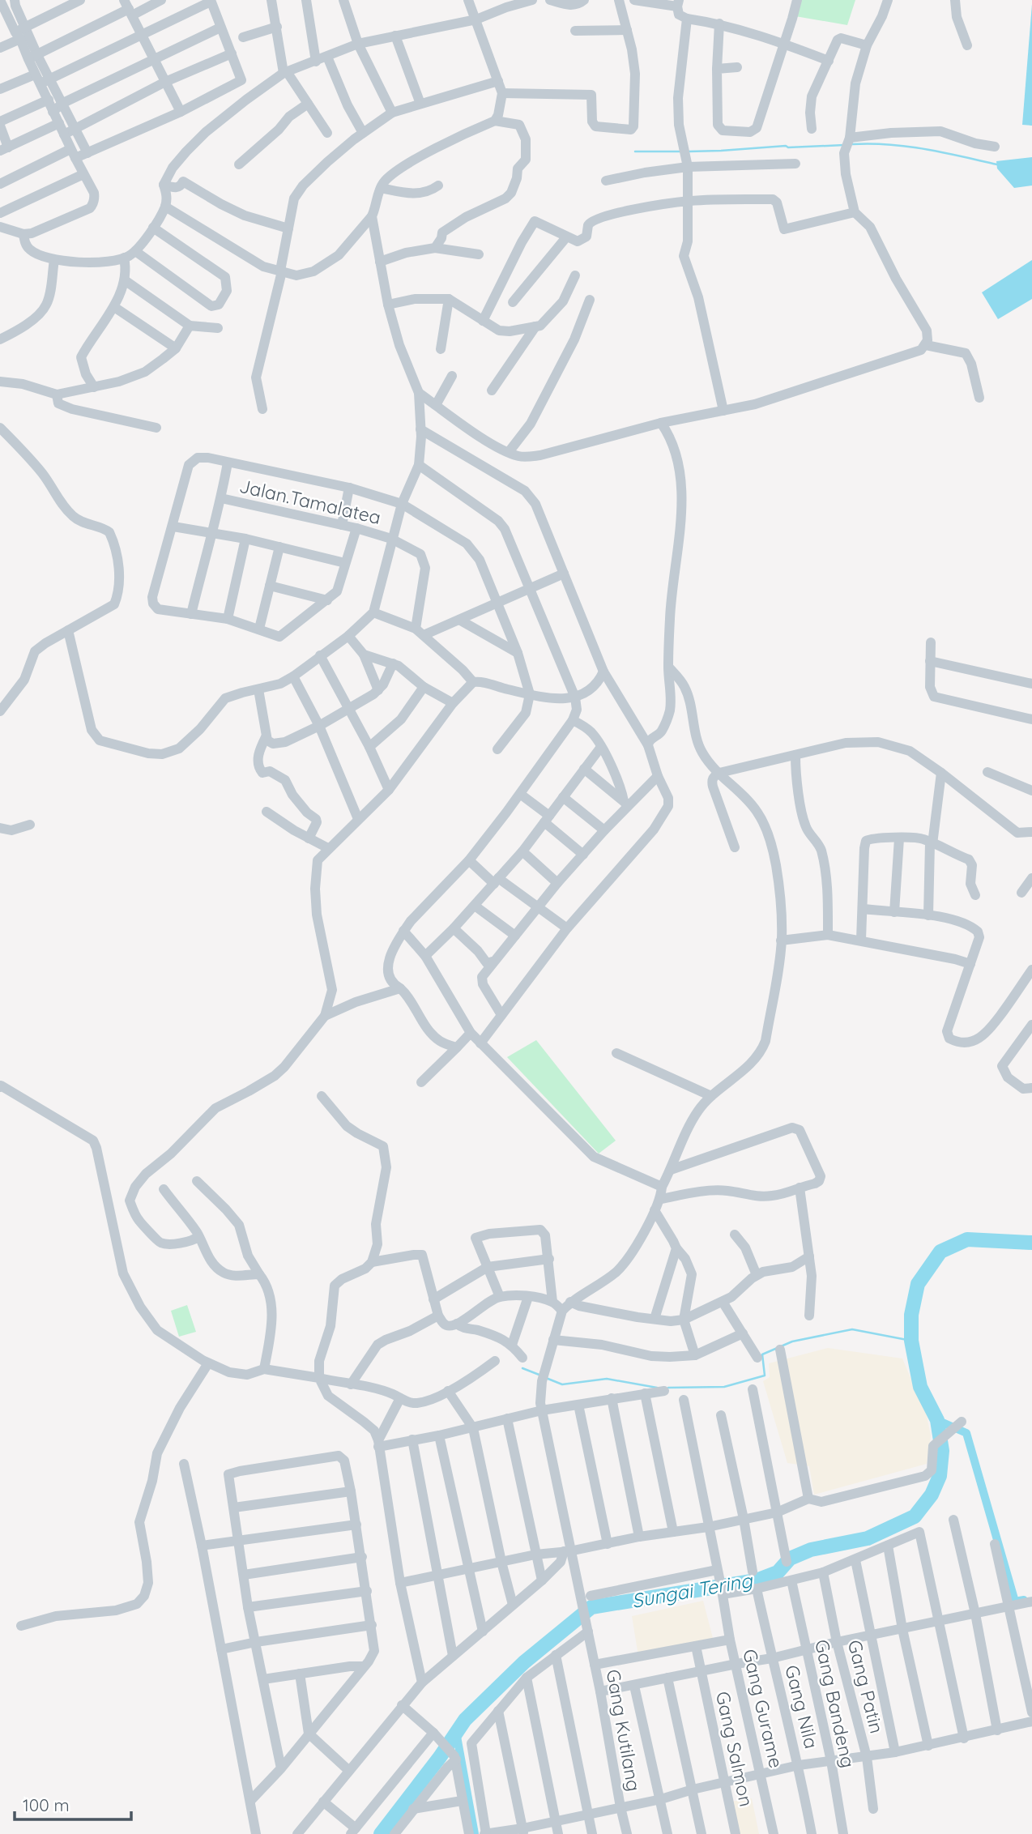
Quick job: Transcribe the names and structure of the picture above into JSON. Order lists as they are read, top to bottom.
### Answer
{
  "streets": {
    "street": [
      "Jalan.Tamalatea",
      "Gang Patin",
      "Gang Bandeng",
      "Gang Nila",
      "Gang Gurame",
      "Gang Kutilang",
      "Gang Salmon"
    ]
  },
  "water": ["Sungai Tering"],
  "scale_bar": "100 m"
}
